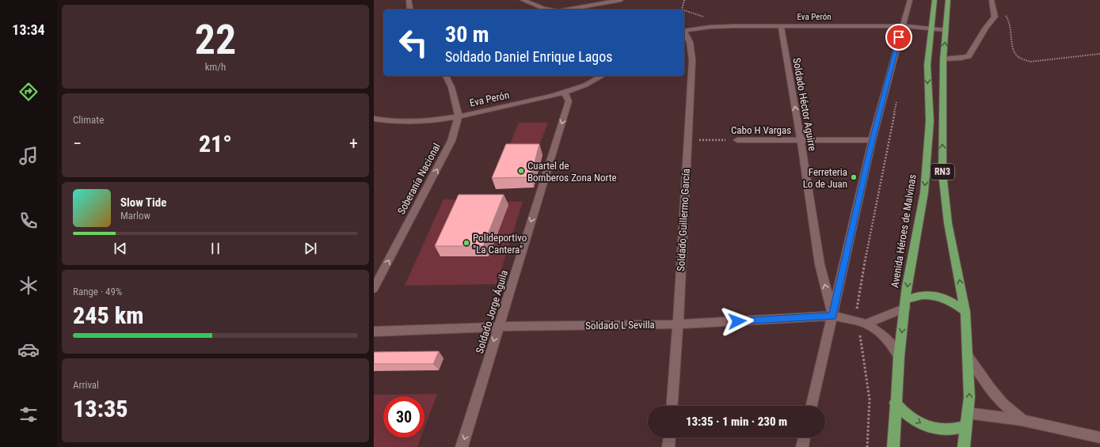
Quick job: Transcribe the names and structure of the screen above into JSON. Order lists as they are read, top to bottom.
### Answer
{
  "streets": {
    "highway": ["RN3", "Avenida Héroes de Malvinas"],
    "street": [
      "Eva Perón",
      "Soldado Héctor Aguirre",
      "Cabo H Vargas",
      "Soberanía Nacional",
      "Soldado Guillermo García",
      "Soldado Jorge Águila",
      "Soldado L Sevilla"
    ]
  },
  "crossings": [
    ["Eva Perón", "Soldado Héctor Aguirre"],
    ["Eva Perón", "RN3"],
    ["Eva Perón", "Soberanía Nacional"],
    ["Eva Perón", "Avenida Héroes de Malvinas"],
    ["Eva Perón", "Soldado Jorge Águila"],
    ["Soldado Héctor Aguirre", "Cabo H Vargas"],
    ["Soldado Héctor Aguirre", "Soldado L Sevilla"],
    ["Cabo H Vargas", "Soldado Guillermo García"],
    ["Soldado Guillermo García", "Soldado L Sevilla"],
    ["Soldado Jorge Águila", "Soldado L Sevilla"]
  ],
  "one_way": ["Soberanía Nacional", "Soldado Jorge Águila"],
  "places": ["Cuartel de Bomberos Zona Norte", "Ferreteria Lo de Juan", "Polideportivo \"La Cantera\""],
  "page": {
    "tabs": "13:34",
    "tile": [
      ["22", "km/h"],
      "Climate",
      ["Range · 49%", "245 km"],
      ["Arrival", "13:35"]
    ],
    "turn": ["30 m", "Soldado Daniel Enrique Lagos"],
    "heat": ["−", "21°", "+"],
    "song": ["Slow Tide", "Marlow"],
    "limit": "30",
    "trip": "13:35 · 1 min · 230 m"
  }
}
